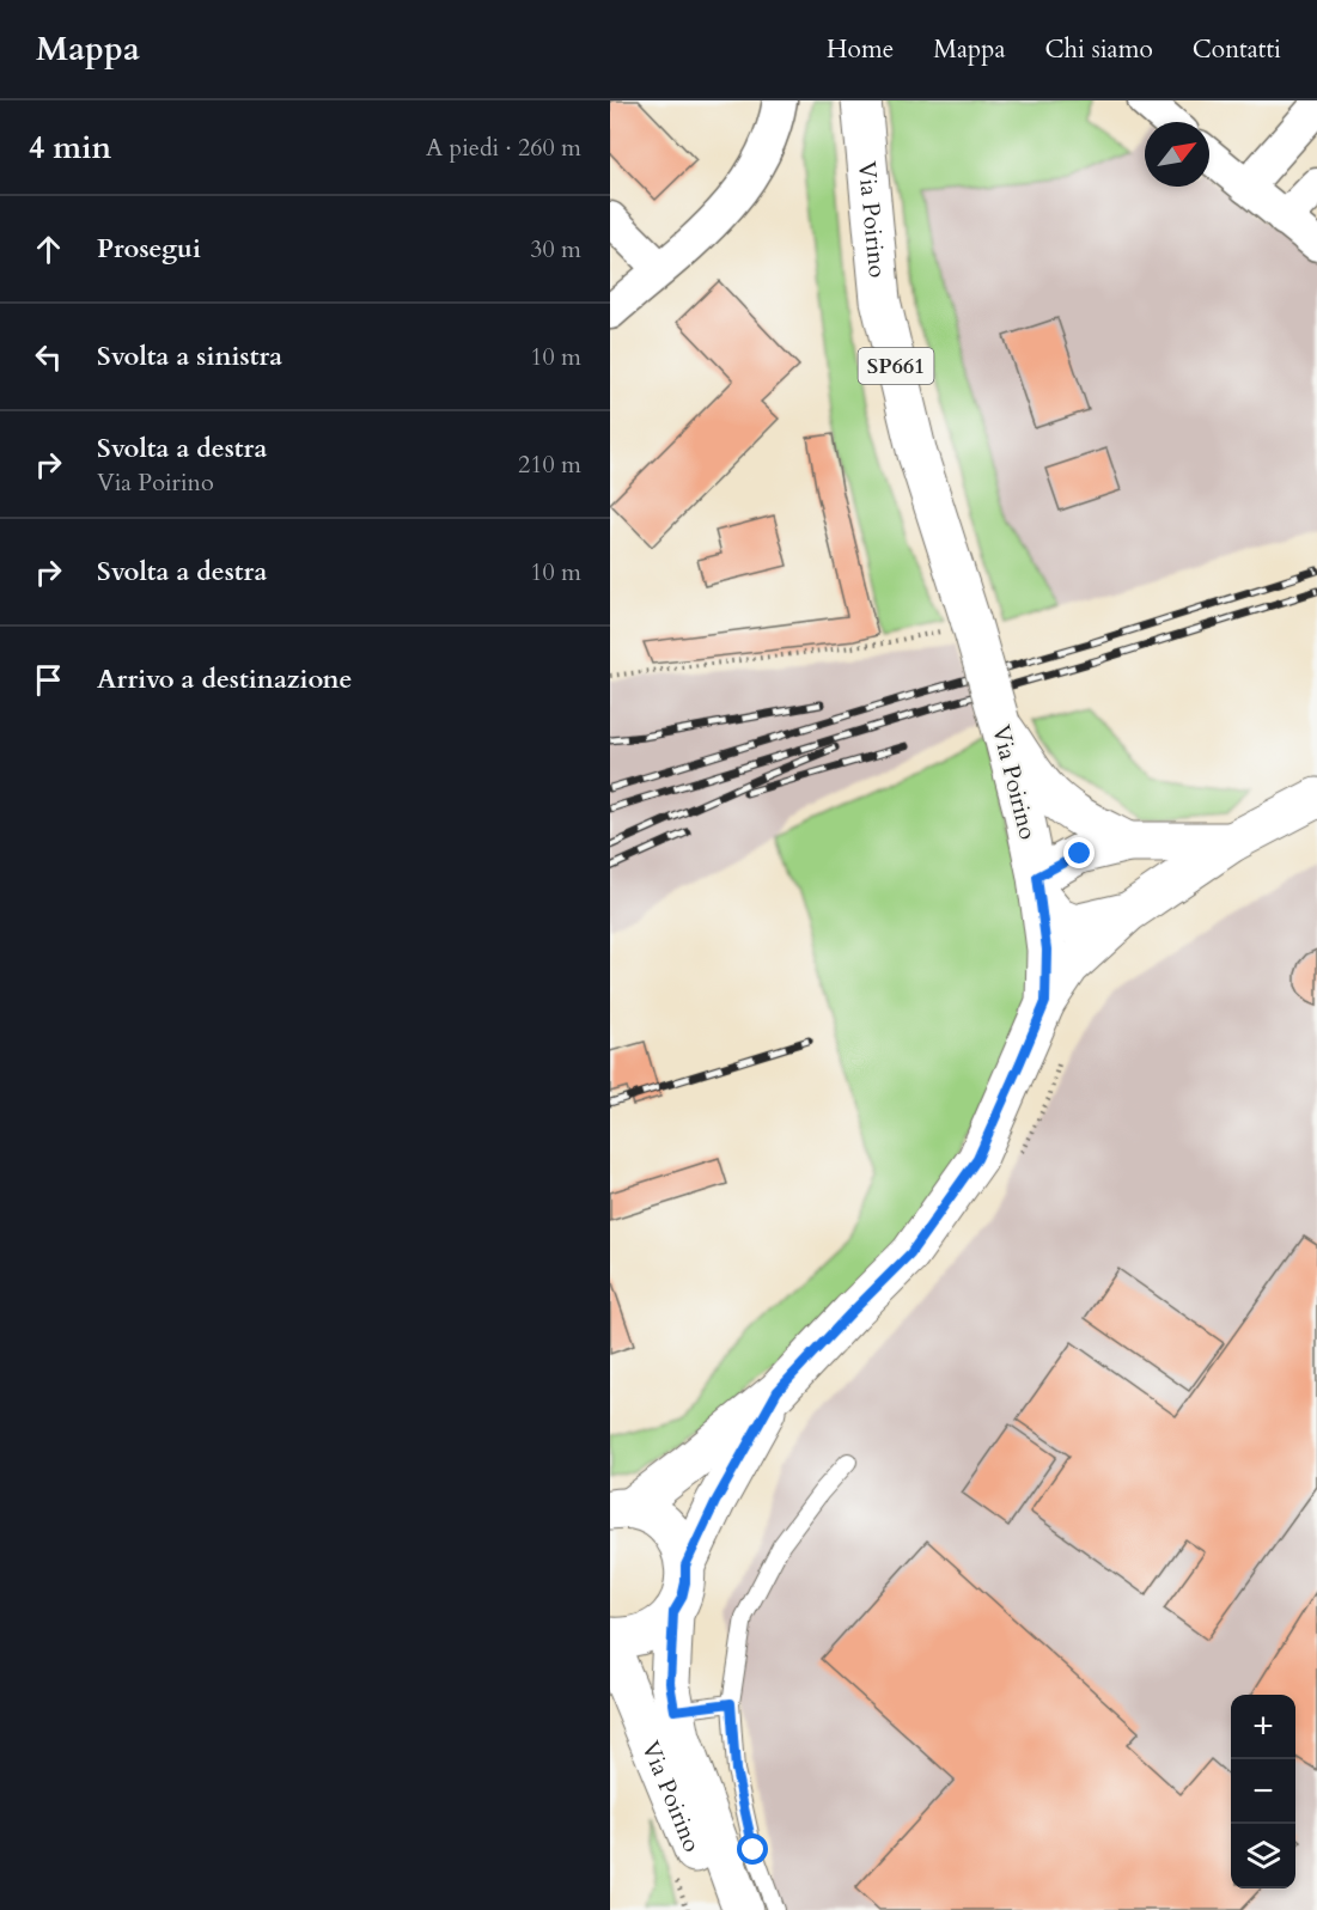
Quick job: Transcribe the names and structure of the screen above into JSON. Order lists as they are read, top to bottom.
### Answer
{
  "streets": {
    "main road": ["Via Poirino", "SP661"]
  },
  "north": "top right",
  "page": {
    "header": "Mappa",
    "nav": [
      "Home",
      "Mappa",
      "Chi siamo",
      "Contatti"
    ],
    "heading": ["4 min", "A piedi · 260 m"],
    "list": [
      ["Prosegui", "30 m"],
      ["Svolta a sinistra", "10 m"],
      ["Svolta a destra", "Via Poirino", "210 m"],
      ["Svolta a destra", "10 m"],
      "Arrivo a destinazione"
    ],
    "map_buttons": ["+", "−"]
  }
}
